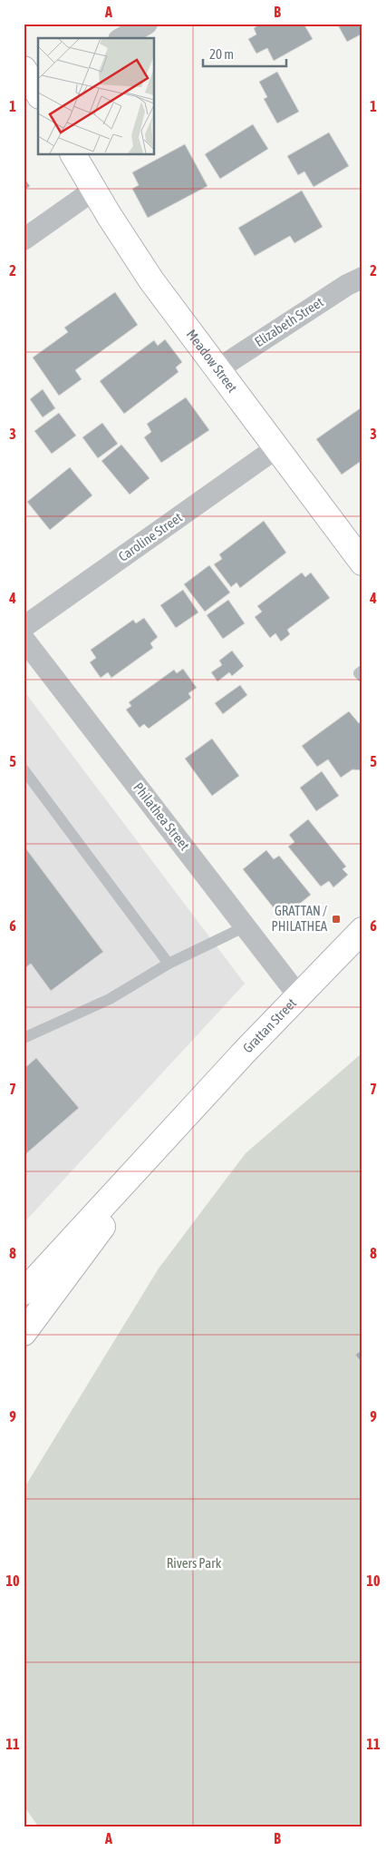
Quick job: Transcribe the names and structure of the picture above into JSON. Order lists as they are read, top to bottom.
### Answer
{
  "streets": {
    "main road": ["Meadow Street", "Grattan Street"],
    "street": ["Elizabeth Street", "Caroline Street", "Philathea Street"]
  },
  "crossings": [
    ["Elizabeth Street", "Meadow Street"],
    ["Meadow Street", "Caroline Street"],
    ["Philathea Street", "Grattan Street"]
  ],
  "parks": ["Rivers Park"],
  "places": {
    "transit": ["GRATTAN / PHILATHEA"]
  },
  "scale_bar": "20 m",
  "grid": {
    "columns": ["A", "B"],
    "rows": [
      "1",
      "2",
      "3",
      "4",
      "5",
      "6",
      "7",
      "8",
      "9",
      "10",
      "11"
    ]
  }
}
